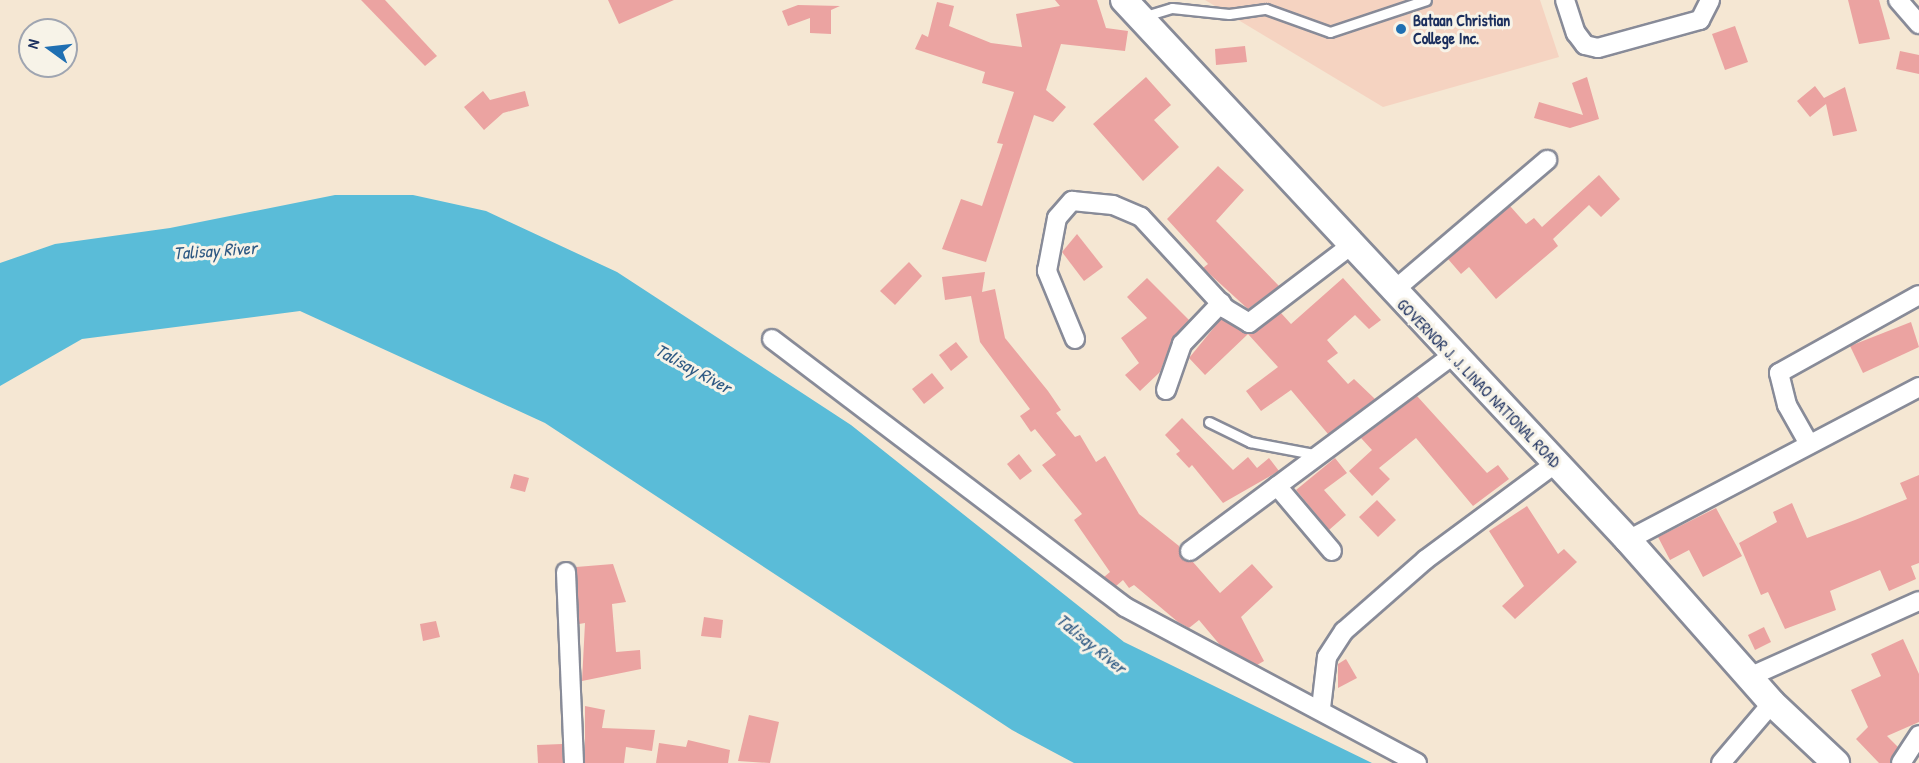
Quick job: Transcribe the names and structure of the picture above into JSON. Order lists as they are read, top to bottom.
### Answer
{
  "streets": {
    "main road": ["GOVERNOR J. J. LINAO NATIONAL ROAD"]
  },
  "water": ["Talisay River"],
  "places": ["Bataan Christian College Inc."],
  "north": "left"
}
